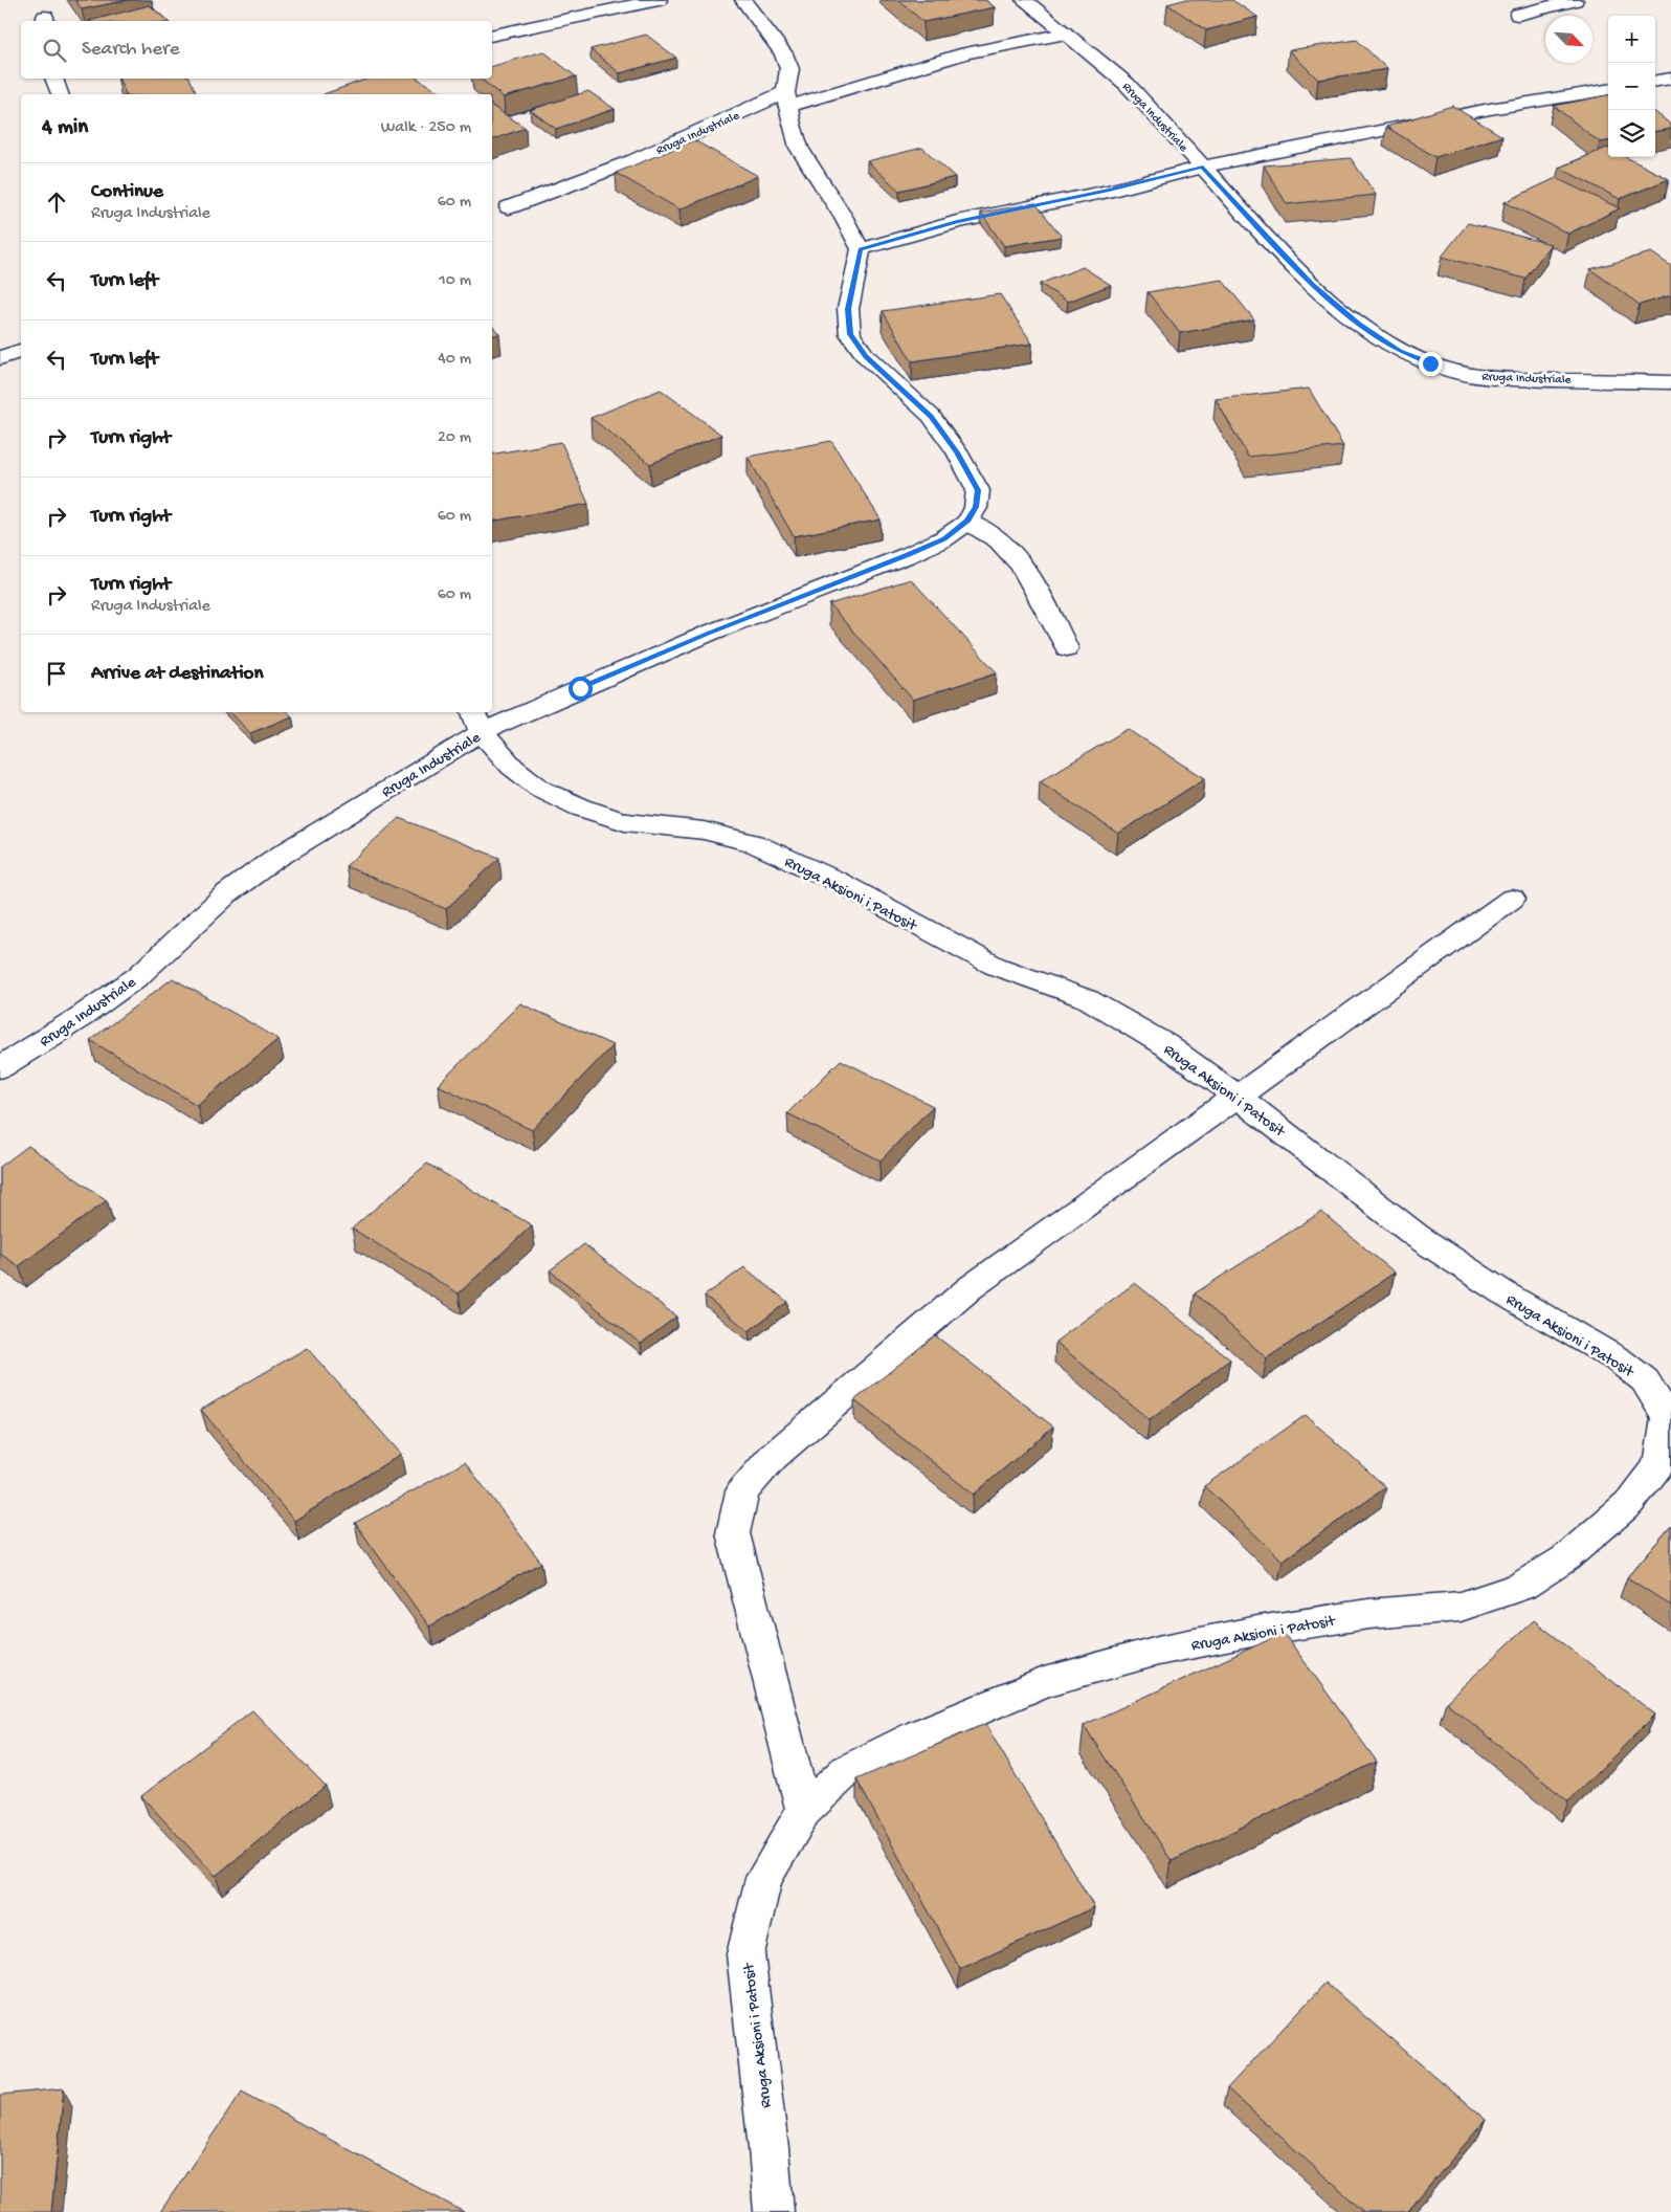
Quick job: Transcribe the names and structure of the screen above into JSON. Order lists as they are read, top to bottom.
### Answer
{
  "streets": {
    "street": ["Rruga Industriale", "Rruga Aksioni i Patosit"]
  },
  "crossings": [
    ["Rruga Industriale", "Rruga Aksioni i Patosit"]
  ],
  "north": "bottom right",
  "page": {
    "map_buttons": ["+", "−"],
    "search": "Search here",
    "heading": ["4 min", "Walk · 250 m"],
    "list": [
      ["Continue", "Rruga Industriale", "60 m"],
      ["Turn left", "10 m"],
      ["Turn left", "40 m"],
      ["Turn right", "20 m"],
      ["Turn right", "60 m"],
      ["Turn right", "Rruga Industriale", "60 m"],
      "Arrive at destination"
    ]
  }
}
